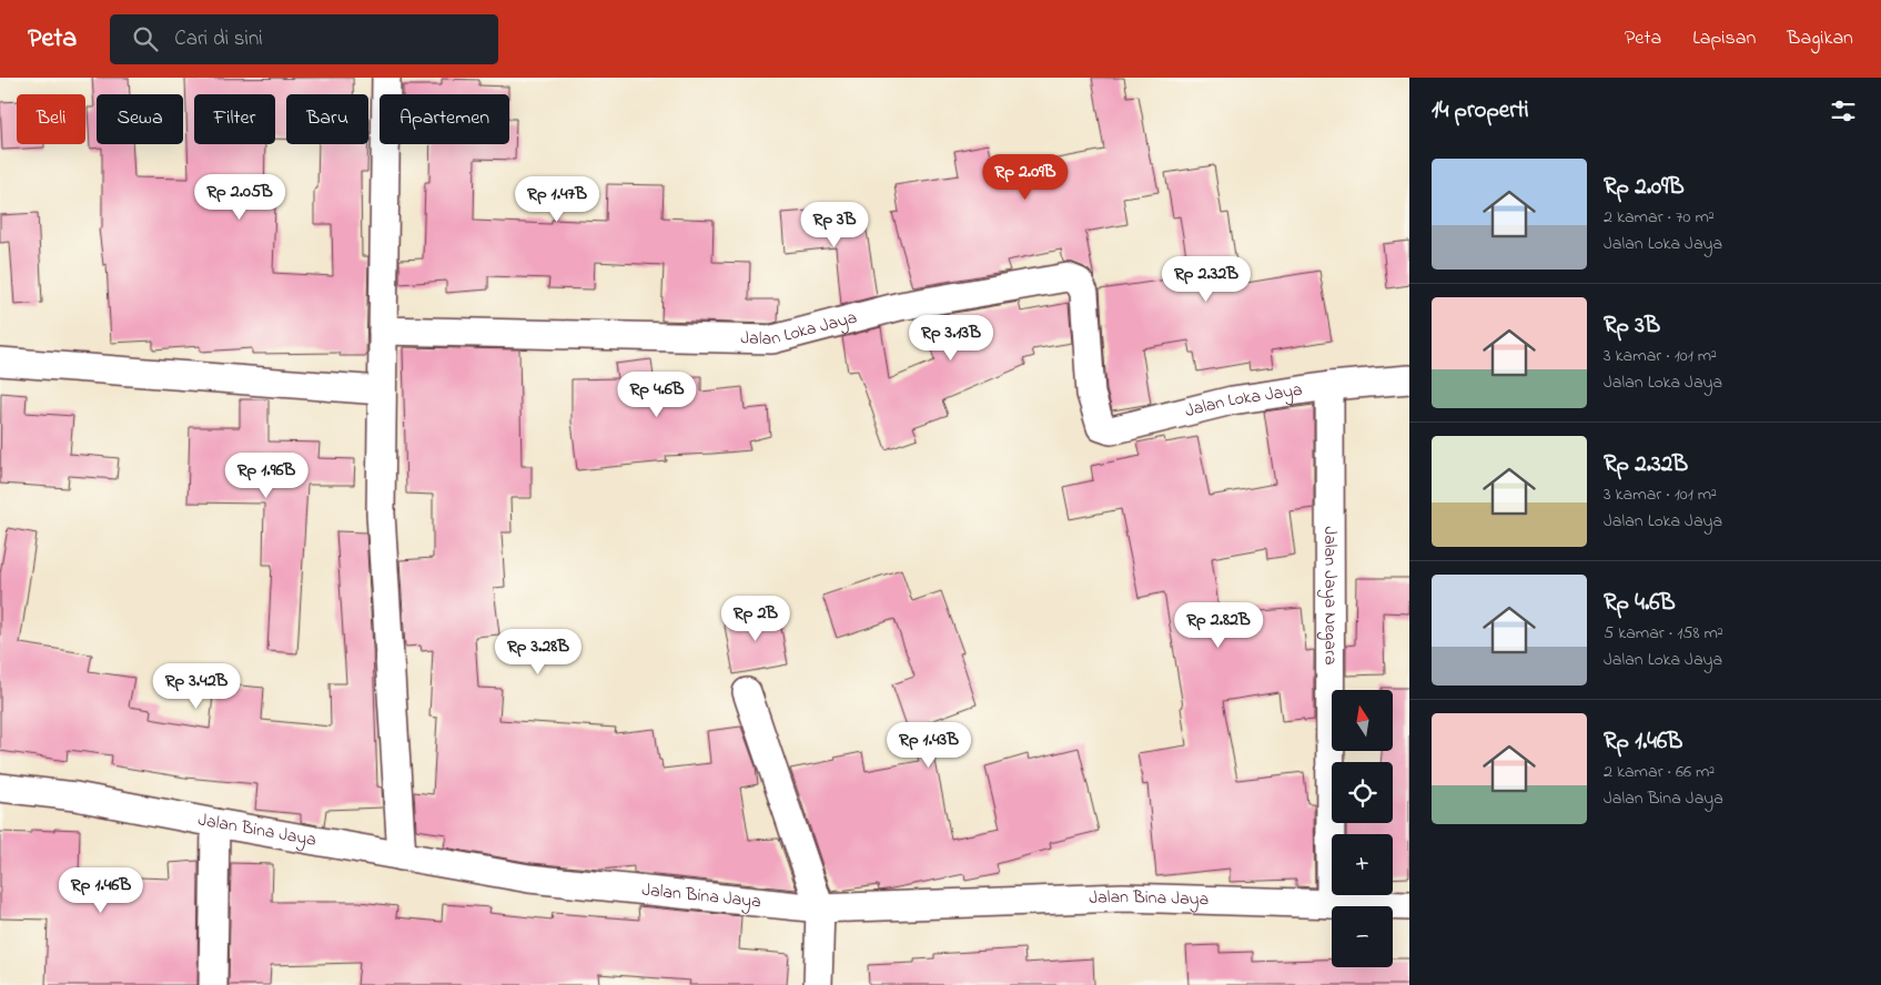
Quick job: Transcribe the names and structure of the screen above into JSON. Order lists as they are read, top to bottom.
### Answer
{
  "streets": {
    "street": ["Jalan Loka Jaya", "Jalan Jaya Negara", "Jalan Bina Jaya"]
  },
  "crossings": [
    ["Jalan Loka Jaya", "Jalan Jaya Negara"],
    ["Jalan Jaya Negara", "Jalan Bina Jaya"]
  ],
  "north": "top",
  "page": {
    "header": "Peta",
    "search": "Cari di sini",
    "nav": ["Peta", "Lapisan", "Bagikan"],
    "heading": "14 properti",
    "chip": [
      "Beli",
      "Sewa",
      "Filter",
      "Baru",
      "Apartemen"
    ],
    "list": [
      {
        "name": "Rp 2.09B",
        "note": "2 kamar · 70 m² · Jalan Loka Jaya"
      },
      {
        "name": "Rp 3B",
        "note": "3 kamar · 101 m² · Jalan Loka Jaya"
      },
      {
        "name": "Rp 2.32B",
        "note": "3 kamar · 101 m² · Jalan Loka Jaya"
      },
      {
        "name": "Rp 4.6B",
        "note": "5 kamar · 158 m² · Jalan Loka Jaya"
      },
      {
        "name": "Rp 1.46B",
        "note": "2 kamar · 66 m² · Jalan Bina Jaya"
      }
    ],
    "price": [
      "Rp 2.09B",
      "Rp 2.05B",
      "Rp 1.47B",
      "Rp 3B",
      "Rp 2.32B",
      "Rp 3.13B",
      "Rp 4.6B",
      "Rp 1.96B",
      "Rp 2B",
      "Rp 2.82B",
      "Rp 3.28B",
      "Rp 3.42B",
      "Rp 1.43B",
      "Rp 1.46B"
    ],
    "map_buttons": ["+", "−"]
  }
}
